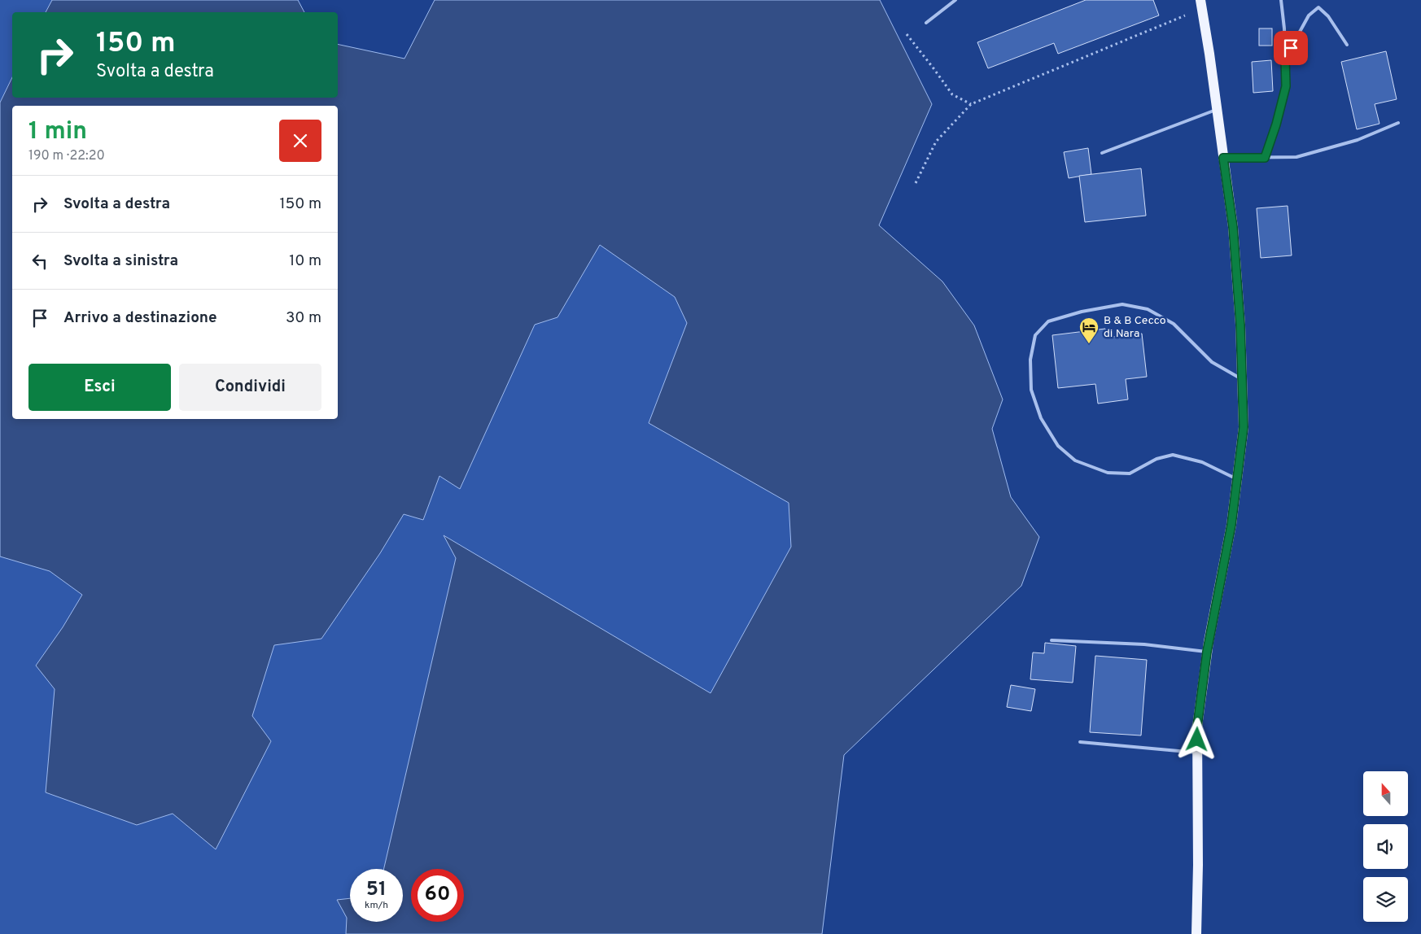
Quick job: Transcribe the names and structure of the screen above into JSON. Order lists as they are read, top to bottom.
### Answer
{
  "places": {
    "hotel": ["B & B Cecco di Nara"]
  },
  "north": "top",
  "page": {
    "turn": ["150 m", "Svolta a destra"],
    "heading": ["1 min", "190 m · 22:20"],
    "list": [
      {
        "name": "Svolta a destra",
        "value": "150 m"
      },
      {
        "name": "Svolta a sinistra",
        "value": "10 m"
      },
      {
        "name": "Arrivo a destinazione",
        "value": "30 m"
      }
    ],
    "buttons": ["Esci", "Condividi"],
    "speed": "51 km/h",
    "limit": "60"
  }
}
